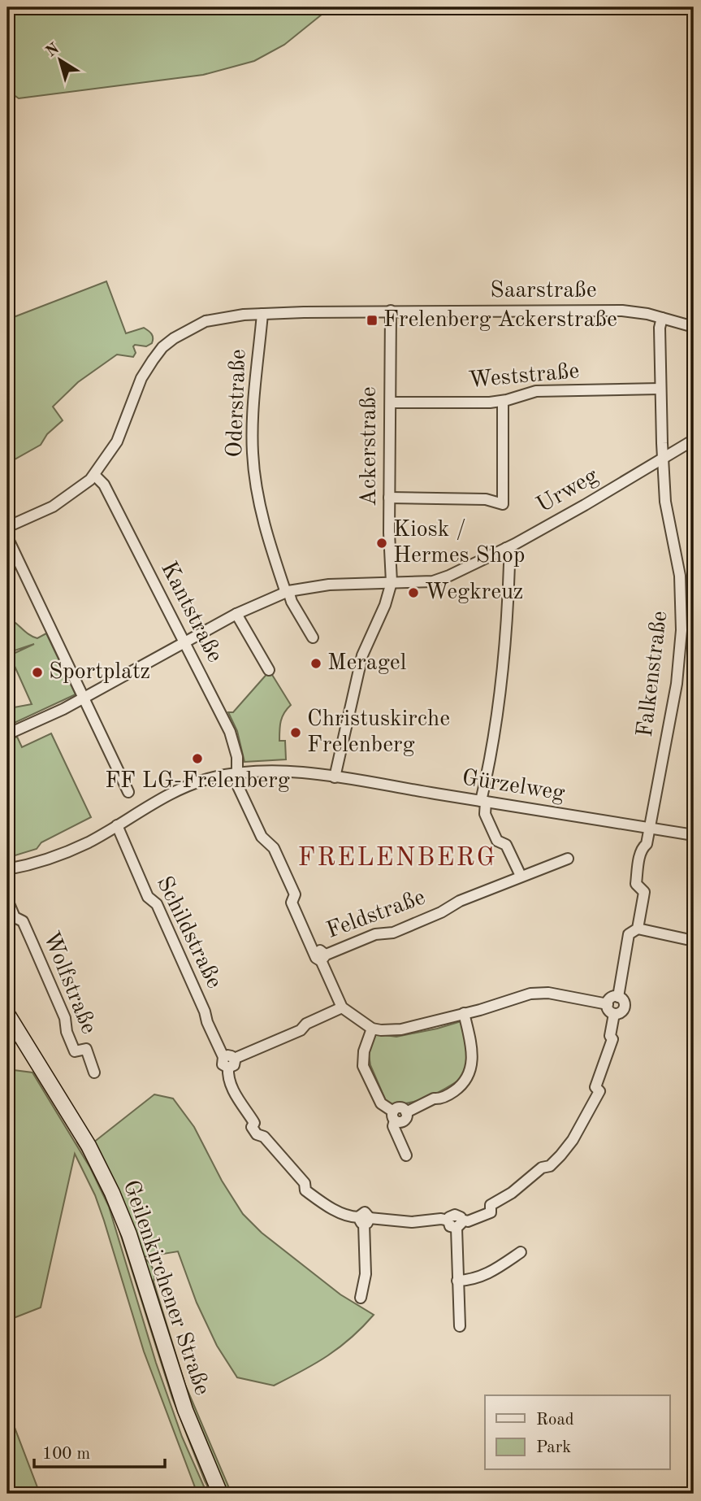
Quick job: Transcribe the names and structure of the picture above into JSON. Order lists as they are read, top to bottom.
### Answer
{
  "streets": {
    "main road": ["Geilenkirchener Straße"],
    "street": [
      "Saarstraße",
      "Weststraße",
      "Oderstraße",
      "Ackerstraße",
      "Urweg",
      "Kantstraße",
      "Falkenstraße",
      "Gürzelweg",
      "Feldstraße",
      "Schildstraße",
      "Wolfstraße"
    ]
  },
  "crossings": [
    ["Saarstraße", "Oderstraße"],
    ["Saarstraße", "Ackerstraße"],
    ["Saarstraße", "Kantstraße"],
    ["Saarstraße", "Falkenstraße"],
    ["Weststraße", "Ackerstraße"],
    ["Weststraße", "Falkenstraße"],
    ["Oderstraße", "Urweg"],
    ["Ackerstraße", "Urweg"],
    ["Ackerstraße", "Gürzelweg"],
    ["Urweg", "Kantstraße"],
    ["Urweg", "Falkenstraße"],
    ["Kantstraße", "Gürzelweg"],
    ["Kantstraße", "Feldstraße"],
    ["Falkenstraße", "Gürzelweg"],
    ["Falkenstraße", "Schildstraße"],
    ["Gürzelweg", "Schildstraße"]
  ],
  "districts": ["FRELENBERG"],
  "places": {
    "transit": ["Frelenberg Ackerstraße"],
    "other": [
      "Kiosk / Hermes Shop",
      "Wegkreuz",
      "Meragel",
      "Sportplatz",
      "Christuskirche Frelenberg",
      "FF LG-Frelenberg"
    ]
  },
  "legend": ["Road", "Park"],
  "scale_bar": "100 m",
  "north": "top left"
}
